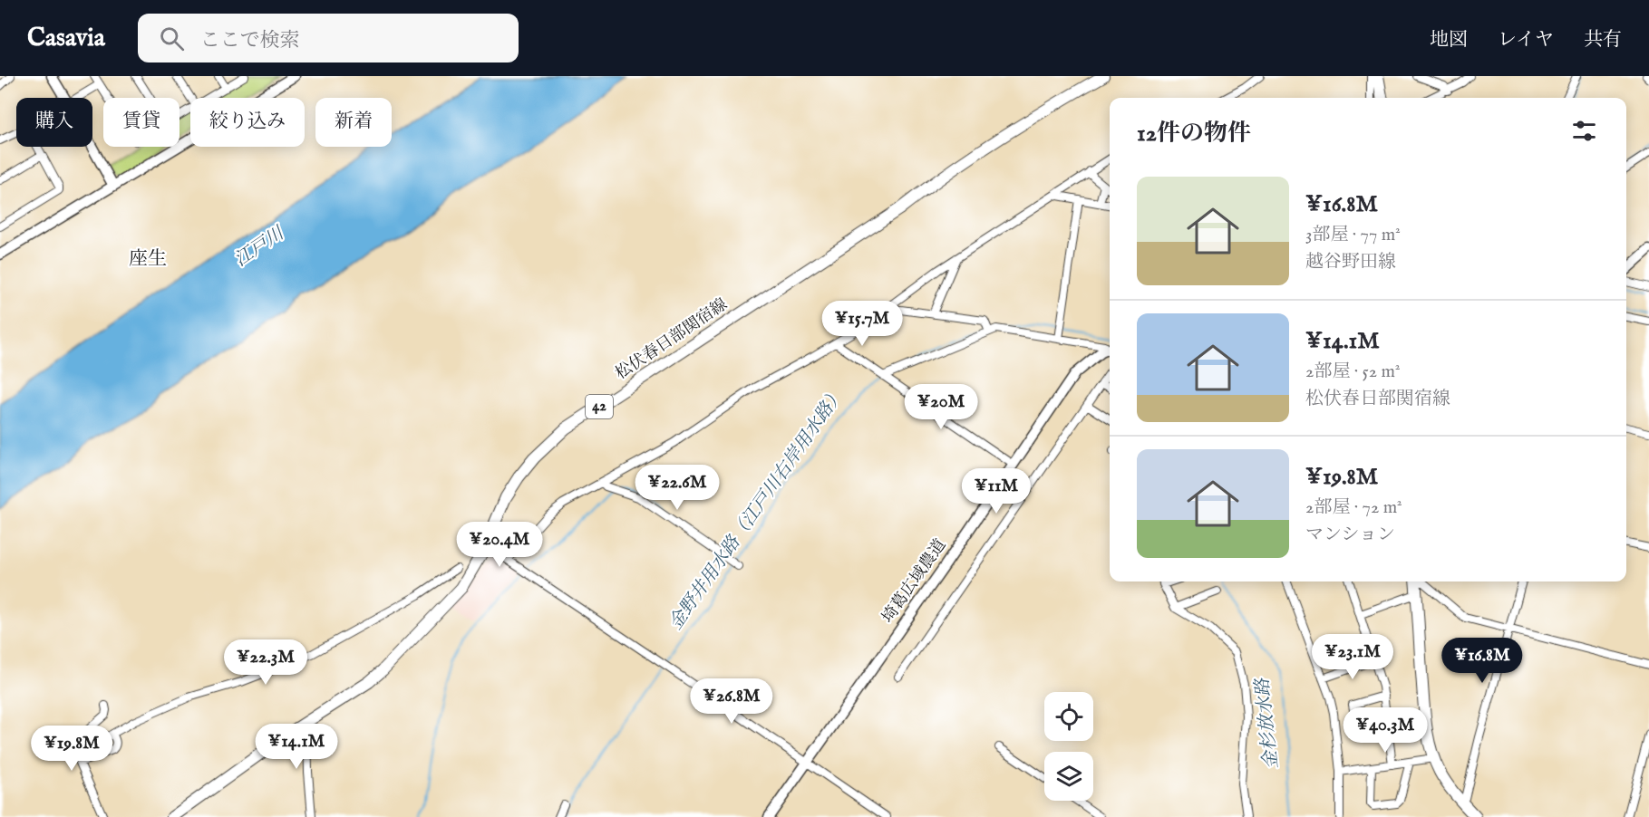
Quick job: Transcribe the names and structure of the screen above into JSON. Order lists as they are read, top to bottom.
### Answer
{
  "streets": {
    "main road": ["松伏春日部関宿線", "42"],
    "street": ["埼葛広域農道"]
  },
  "districts": ["座生"],
  "water": ["江戸川", "金野井用水路（江戸川右岸用水路）", "金杉放水路"],
  "page": {
    "header": "Casavia",
    "search": "ここで検索",
    "nav": ["地図", "レイヤ", "共有"],
    "chip": [
      "購入",
      "賃貸",
      "絞り込み",
      "新着"
    ],
    "heading": "12件の物件",
    "list": [
      {
        "name": "¥16.8M",
        "note": "3部屋 · 77 m² · 越谷野田線"
      },
      {
        "name": "¥14.1M",
        "note": "2部屋 · 52 m² · 松伏春日部関宿線"
      },
      {
        "name": "¥19.8M",
        "note": "2部屋 · 72 m² · マンション"
      }
    ],
    "price": [
      "¥15.7M",
      "¥20M",
      "¥22.6M",
      "¥11M",
      "¥20.4M",
      "¥23.1M",
      "¥16.8M",
      "¥22.3M",
      "¥26.8M",
      "¥40.3M",
      "¥14.1M",
      "¥19.8M"
    ]
  }
}
